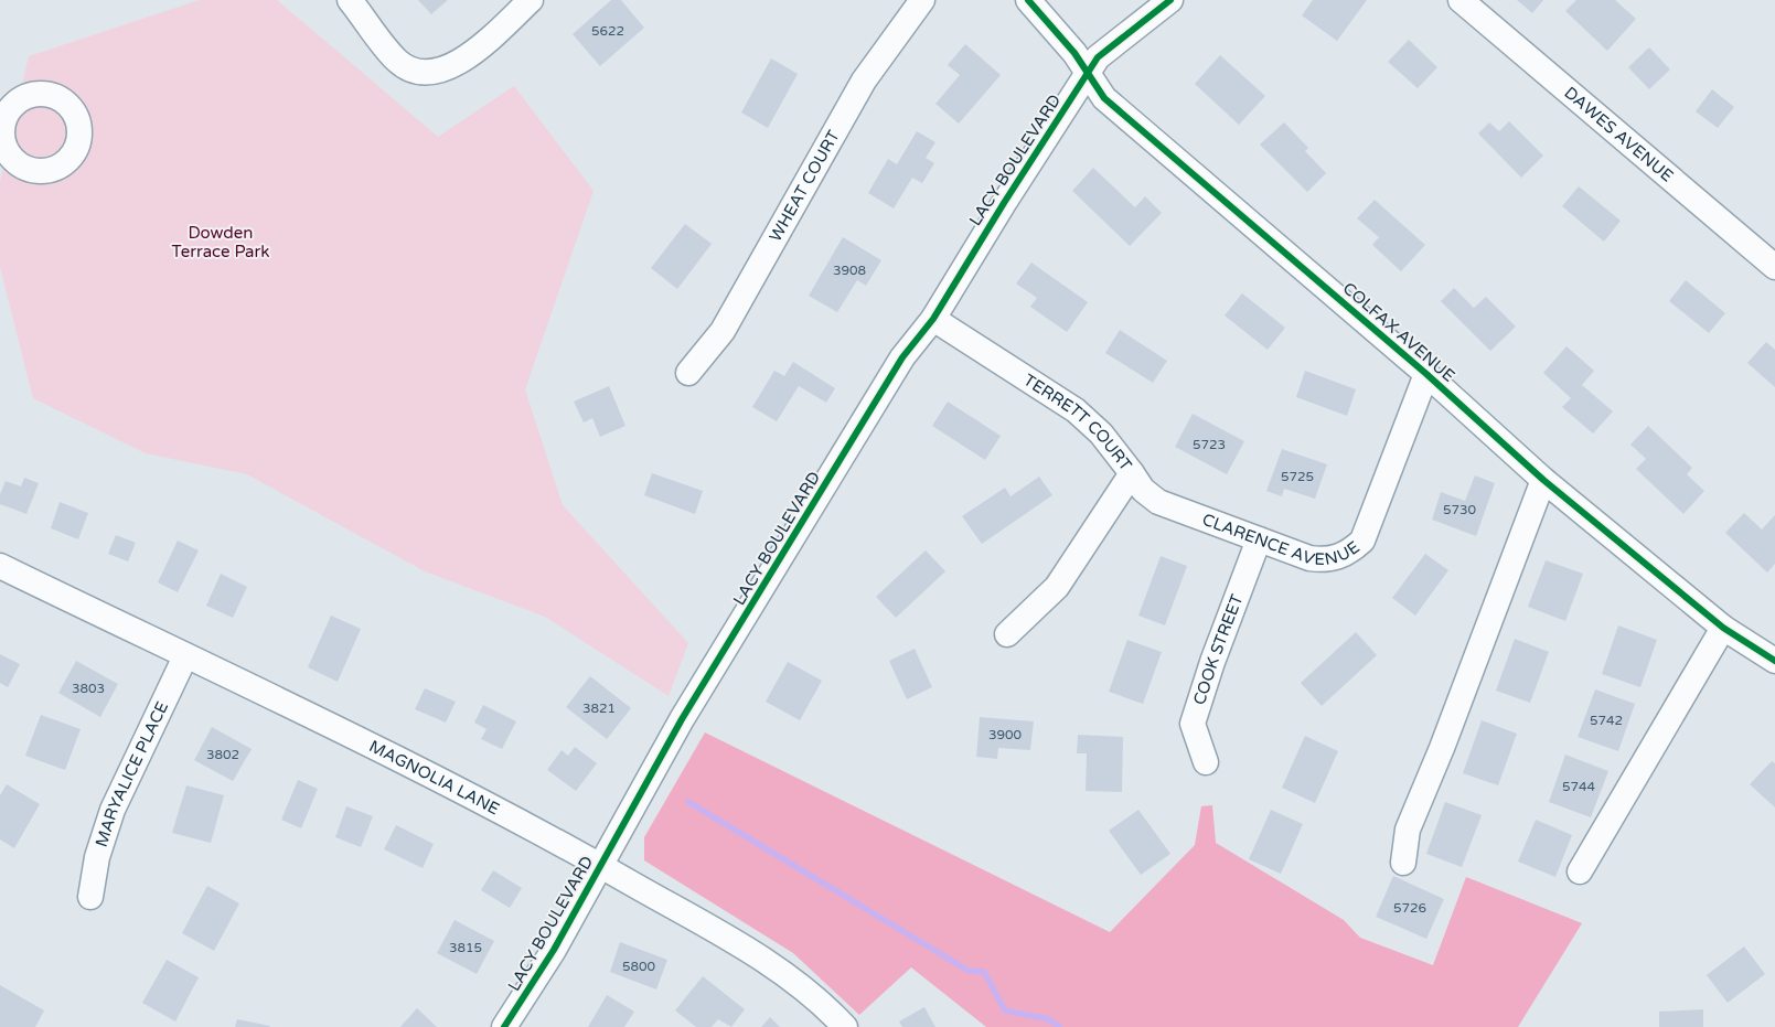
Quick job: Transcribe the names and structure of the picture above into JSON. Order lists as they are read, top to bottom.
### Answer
{
  "streets": {
    "street": [
      "DAWES AVENUE",
      "LACY BOULEVARD",
      "WHEAT COURT",
      "COLFAX AVENUE",
      "TERRETT COURT",
      "CLARENCE AVENUE",
      "COOK STREET",
      "MARYALICE PLACE",
      "MAGNOLIA LANE"
    ]
  },
  "crossings": [
    ["LACY BOULEVARD", "COLFAX AVENUE"],
    ["LACY BOULEVARD", "TERRETT COURT"],
    ["LACY BOULEVARD", "MAGNOLIA LANE"],
    ["COLFAX AVENUE", "CLARENCE AVENUE"],
    ["TERRETT COURT", "CLARENCE AVENUE"],
    ["CLARENCE AVENUE", "COOK STREET"],
    ["MARYALICE PLACE", "MAGNOLIA LANE"]
  ],
  "parks": ["Dowden Terrace Park"],
  "house_numbers": [
    "5622",
    "3908",
    "5723",
    "5725",
    "5730",
    "3803",
    "3821",
    "5742",
    "3900",
    "3802",
    "5744",
    "5726",
    "3815",
    "5800"
  ]
}
